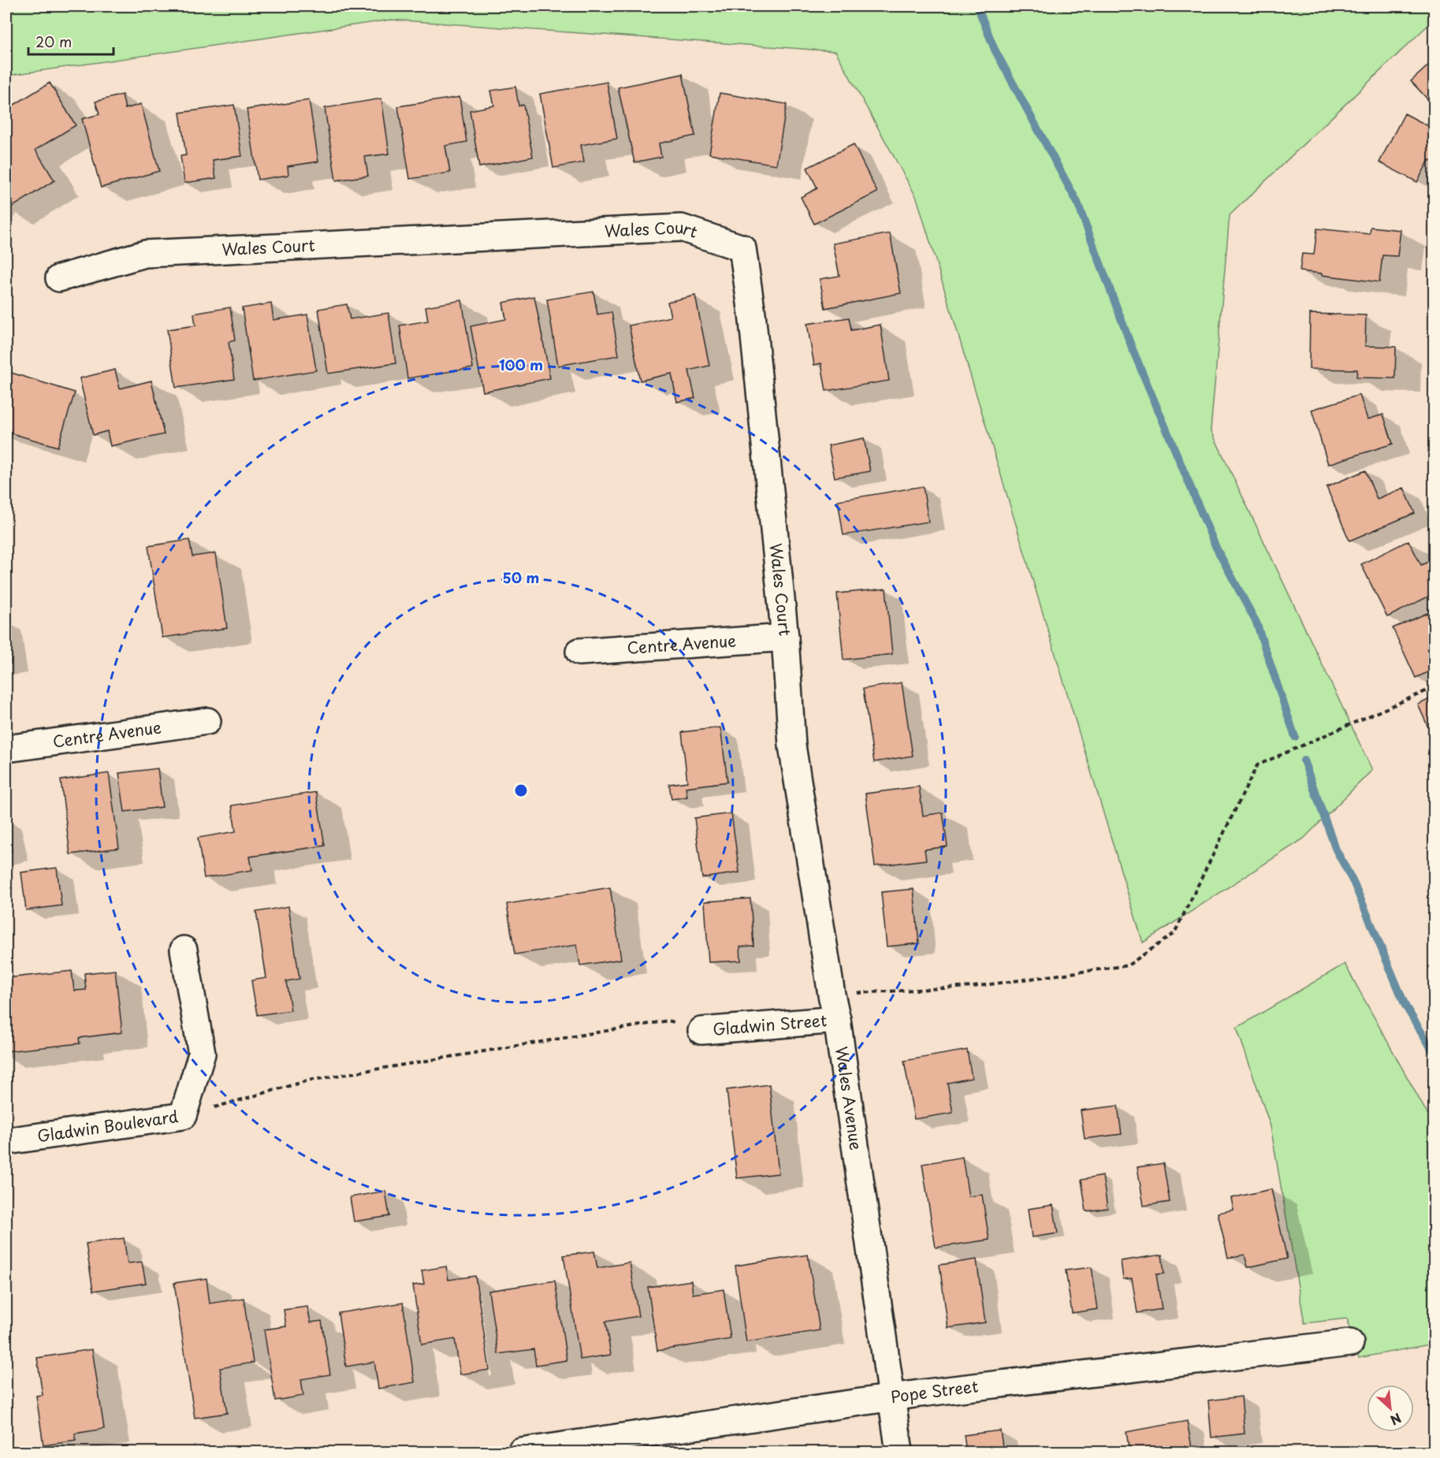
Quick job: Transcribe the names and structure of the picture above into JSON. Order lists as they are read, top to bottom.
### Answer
{
  "streets": {
    "street": [
      "Wales Court",
      "Centre Avenue",
      "Gladwin Street",
      "Wales Avenue",
      "Gladwin Boulevard",
      "Pope Street"
    ]
  },
  "crossings": [
    ["Wales Court", "Centre Avenue"],
    ["Wales Court", "Wales Avenue"],
    ["Gladwin Street", "Wales Avenue"],
    ["Wales Avenue", "Pope Street"]
  ],
  "scale_bar": "20 m",
  "north": "bottom right",
  "rings": ["100 m", "50 m"]
}
